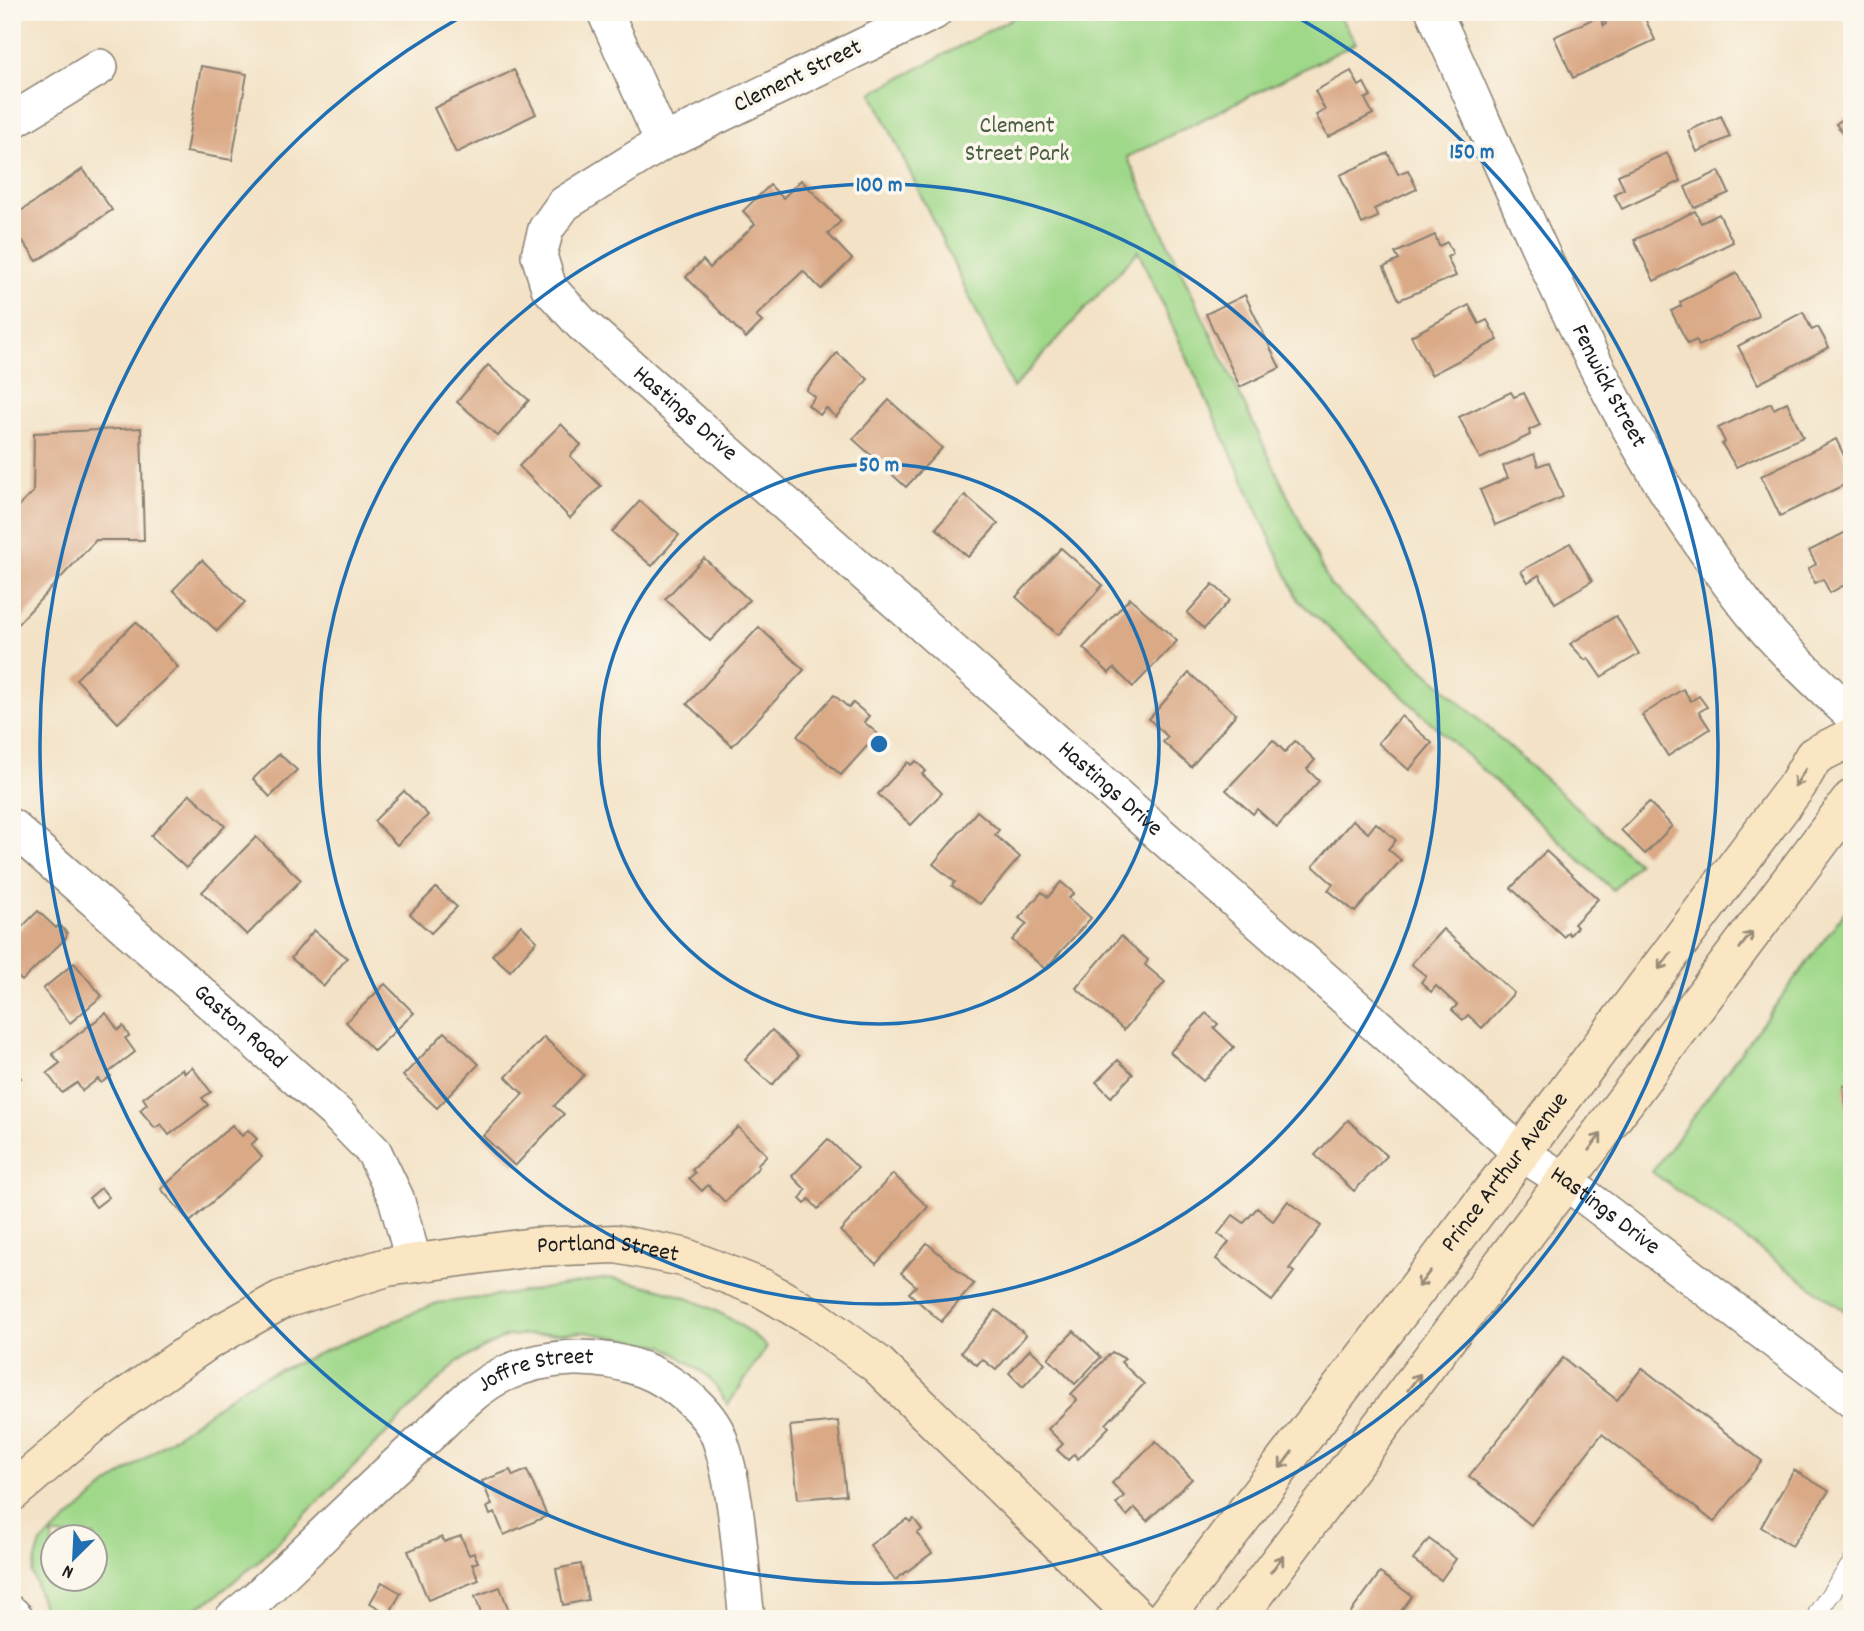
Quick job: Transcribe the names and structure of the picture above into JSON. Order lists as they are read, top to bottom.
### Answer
{
  "streets": {
    "street": [
      "Clement Street",
      "Fenwick Street",
      "Hastings Drive",
      "Gaston Road",
      "Prince Arthur Avenue",
      "Portland Street",
      "Joffre Street"
    ]
  },
  "crossings": [
    ["Clement Street", "Hastings Drive"],
    ["Hastings Drive", "Prince Arthur Avenue"],
    ["Gaston Road", "Portland Street"]
  ],
  "parks": ["Clement Street Park"],
  "north": "bottom left",
  "rings": ["150 m", "100 m", "50 m"]
}
